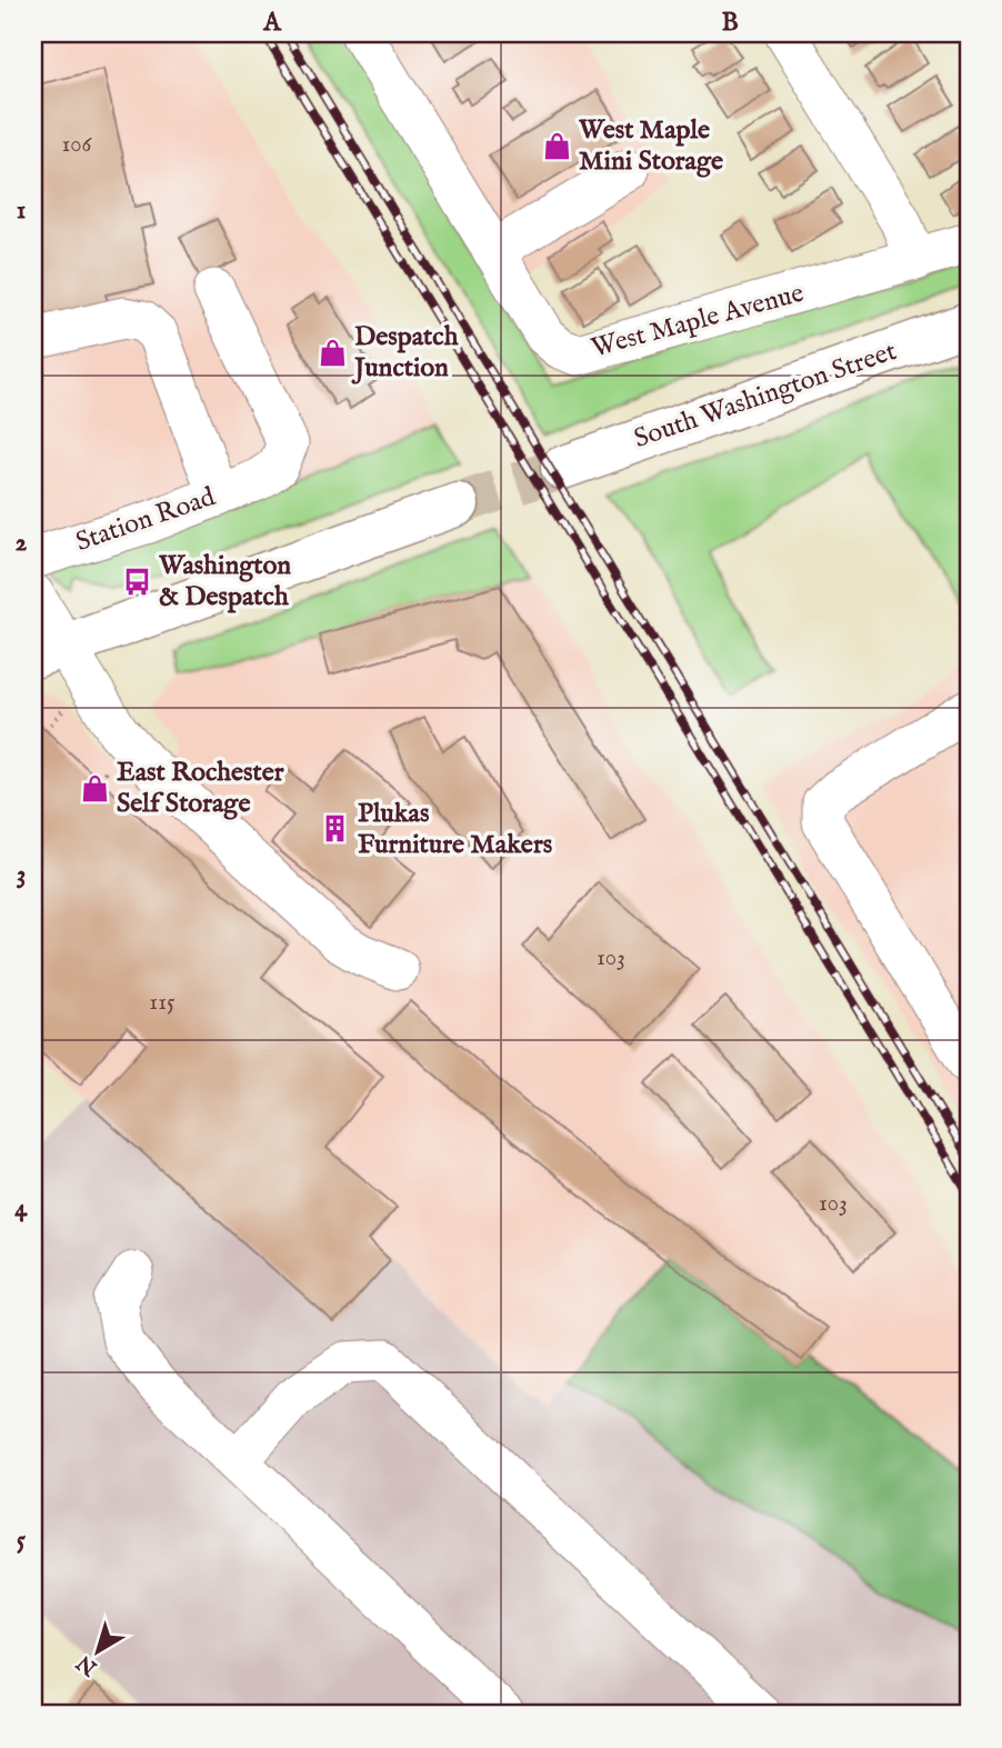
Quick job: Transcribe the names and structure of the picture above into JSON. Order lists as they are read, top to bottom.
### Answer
{
  "streets": {
    "main road": ["South Washington Street"],
    "street": ["West Maple Avenue", "Station Road"]
  },
  "places": {
    "shop": ["West Maple Mini Storage", "Despatch Junction", "East Rochester Self Storage"],
    "bus stop": ["Washington & Despatch"],
    "building": ["Plukas Furniture Makers"]
  },
  "house_numbers": [
    "106",
    "103",
    "115",
    "103"
  ],
  "north": "bottom left",
  "grid": {
    "columns": ["A", "B"],
    "rows": [
      "1",
      "2",
      "3",
      "4",
      "5"
    ]
  }
}
